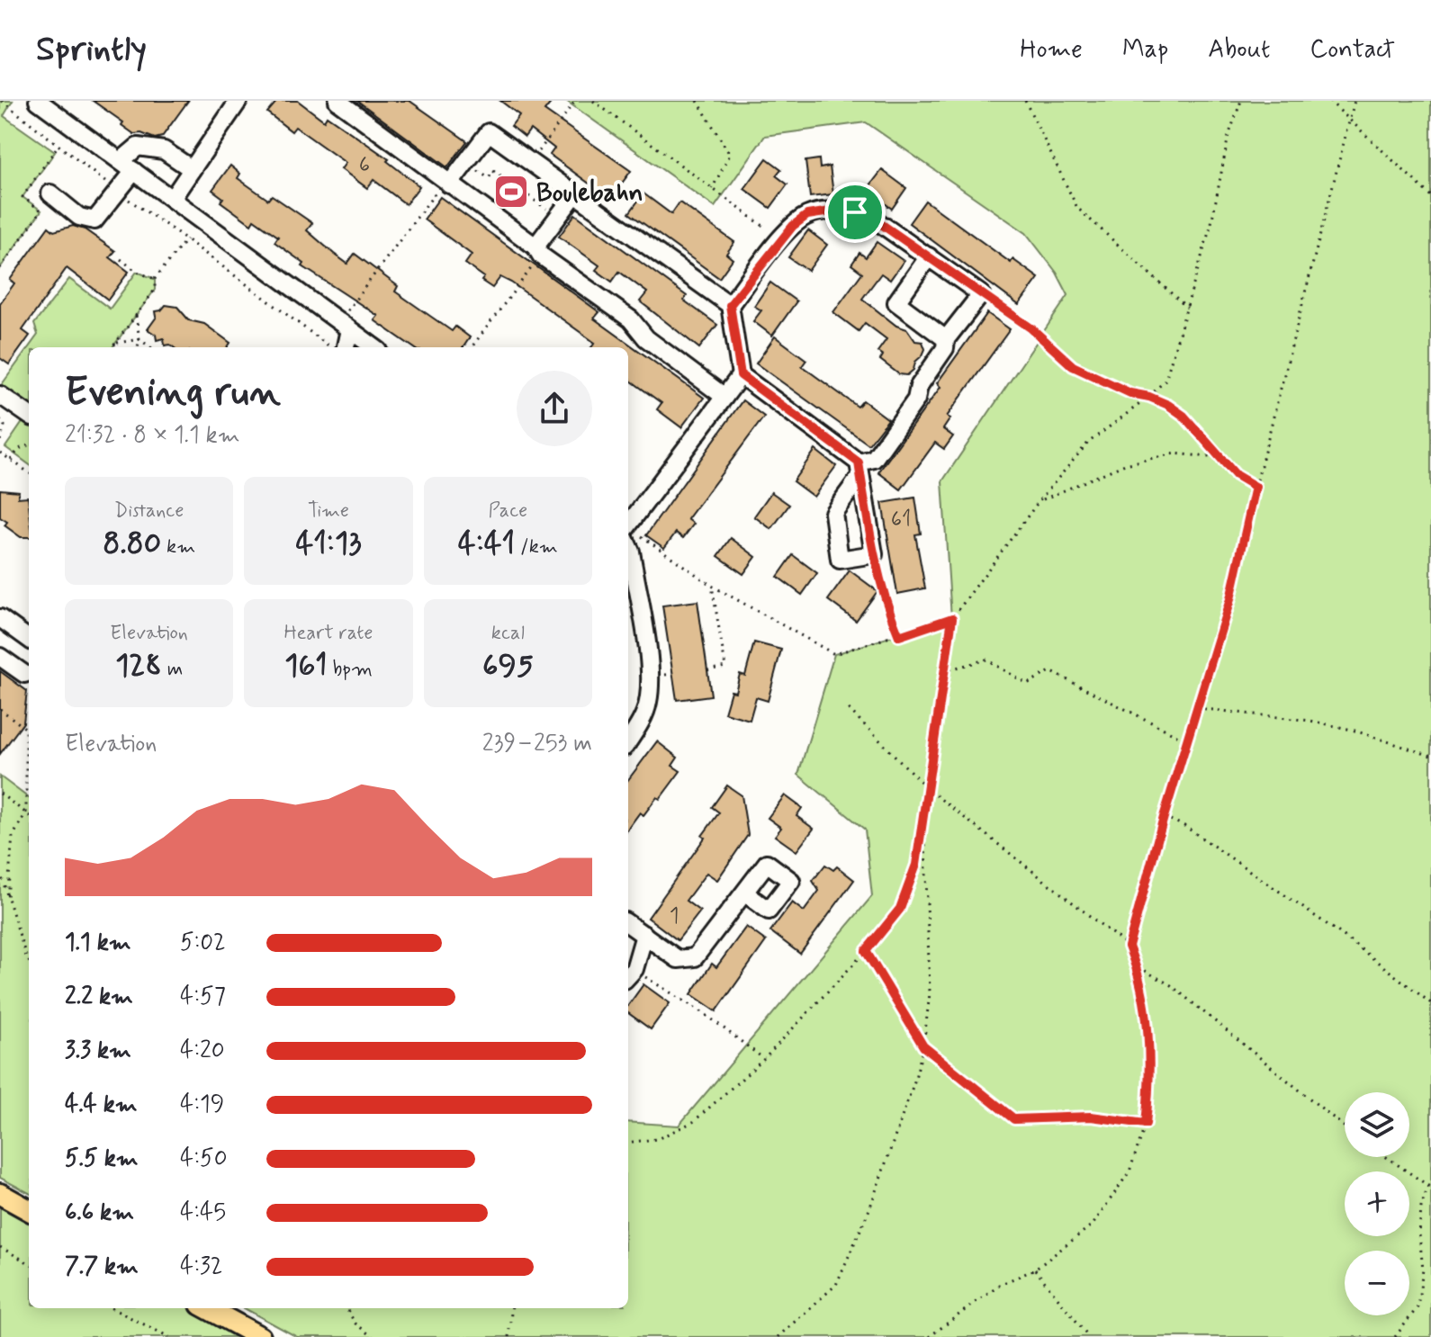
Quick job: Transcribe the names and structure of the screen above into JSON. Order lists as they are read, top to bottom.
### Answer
{
  "places": {
    "sports": ["Boulebahn"]
  },
  "house_numbers": ["6", "61", "1"],
  "page": {
    "header": "Sprintly",
    "nav": [
      "Home",
      "Map",
      "About",
      "Contact"
    ],
    "heading": ["Evening run", "21:32 · 8 × 1.1 km"],
    "stats": [
      ["Distance", "8.80 km"],
      ["Time", "41:13"],
      ["Pace", "4:41 /km"],
      ["Elevation", "128 m"],
      ["Heart rate", "161 bpm"],
      ["kcal", "695"]
    ],
    "chart": ["Elevation", "239–253 m"],
    "list": [
      {
        "name": "1.1 km",
        "note": "5:02"
      },
      {
        "name": "2.2 km",
        "note": "4:57"
      },
      {
        "name": "3.3 km",
        "note": "4:20"
      },
      {
        "name": "4.4 km",
        "note": "4:19"
      },
      {
        "name": "5.5 km",
        "note": "4:50"
      },
      {
        "name": "6.6 km",
        "note": "4:45"
      },
      {
        "name": "7.7 km",
        "note": "4:32"
      }
    ],
    "map_buttons": ["+", "−"]
  }
}
